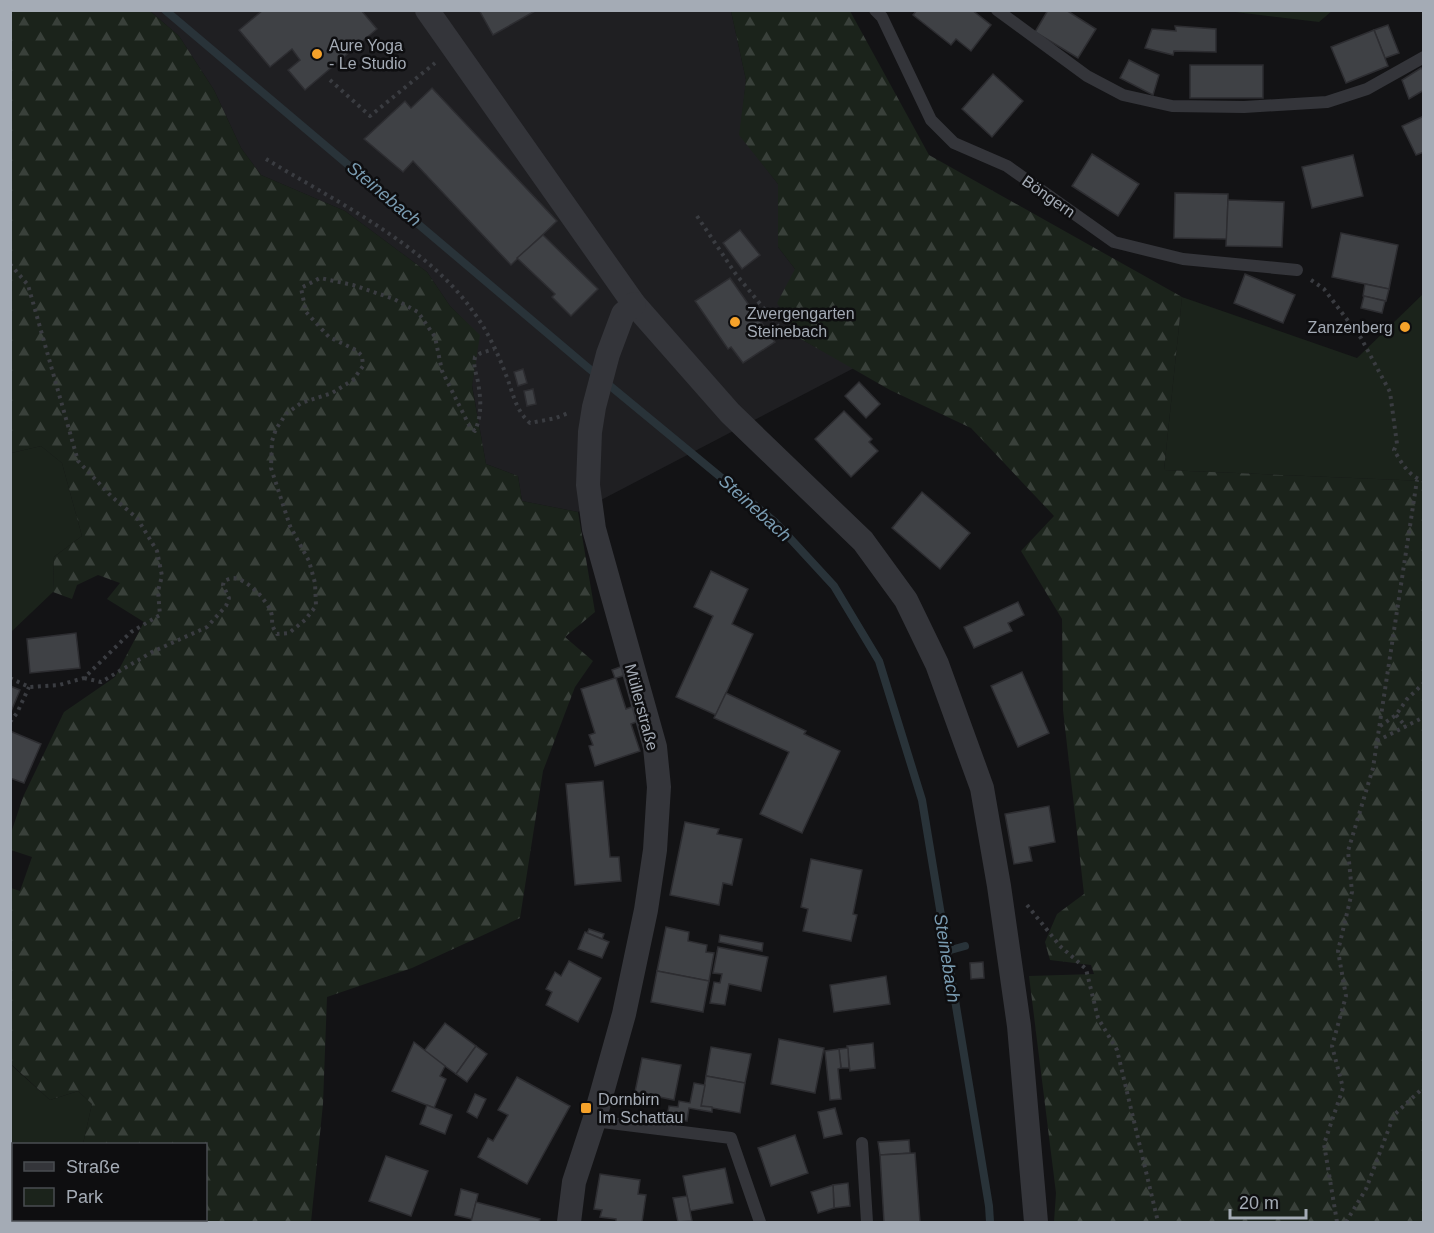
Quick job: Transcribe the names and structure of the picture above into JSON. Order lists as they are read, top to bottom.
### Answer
{
  "streets": {
    "street": ["Müllerstraße"],
    "lane": ["Böngern"]
  },
  "water": ["Steinebach"],
  "places": {
    "other": ["Aure Yoga - Le Studio", "Zwergengarten Steinebach", "Zanzenberg"],
    "transit": ["Dornbirn Im Schattau"]
  },
  "legend": ["Straße", "Park"],
  "scale_bar": "20 m"
}
